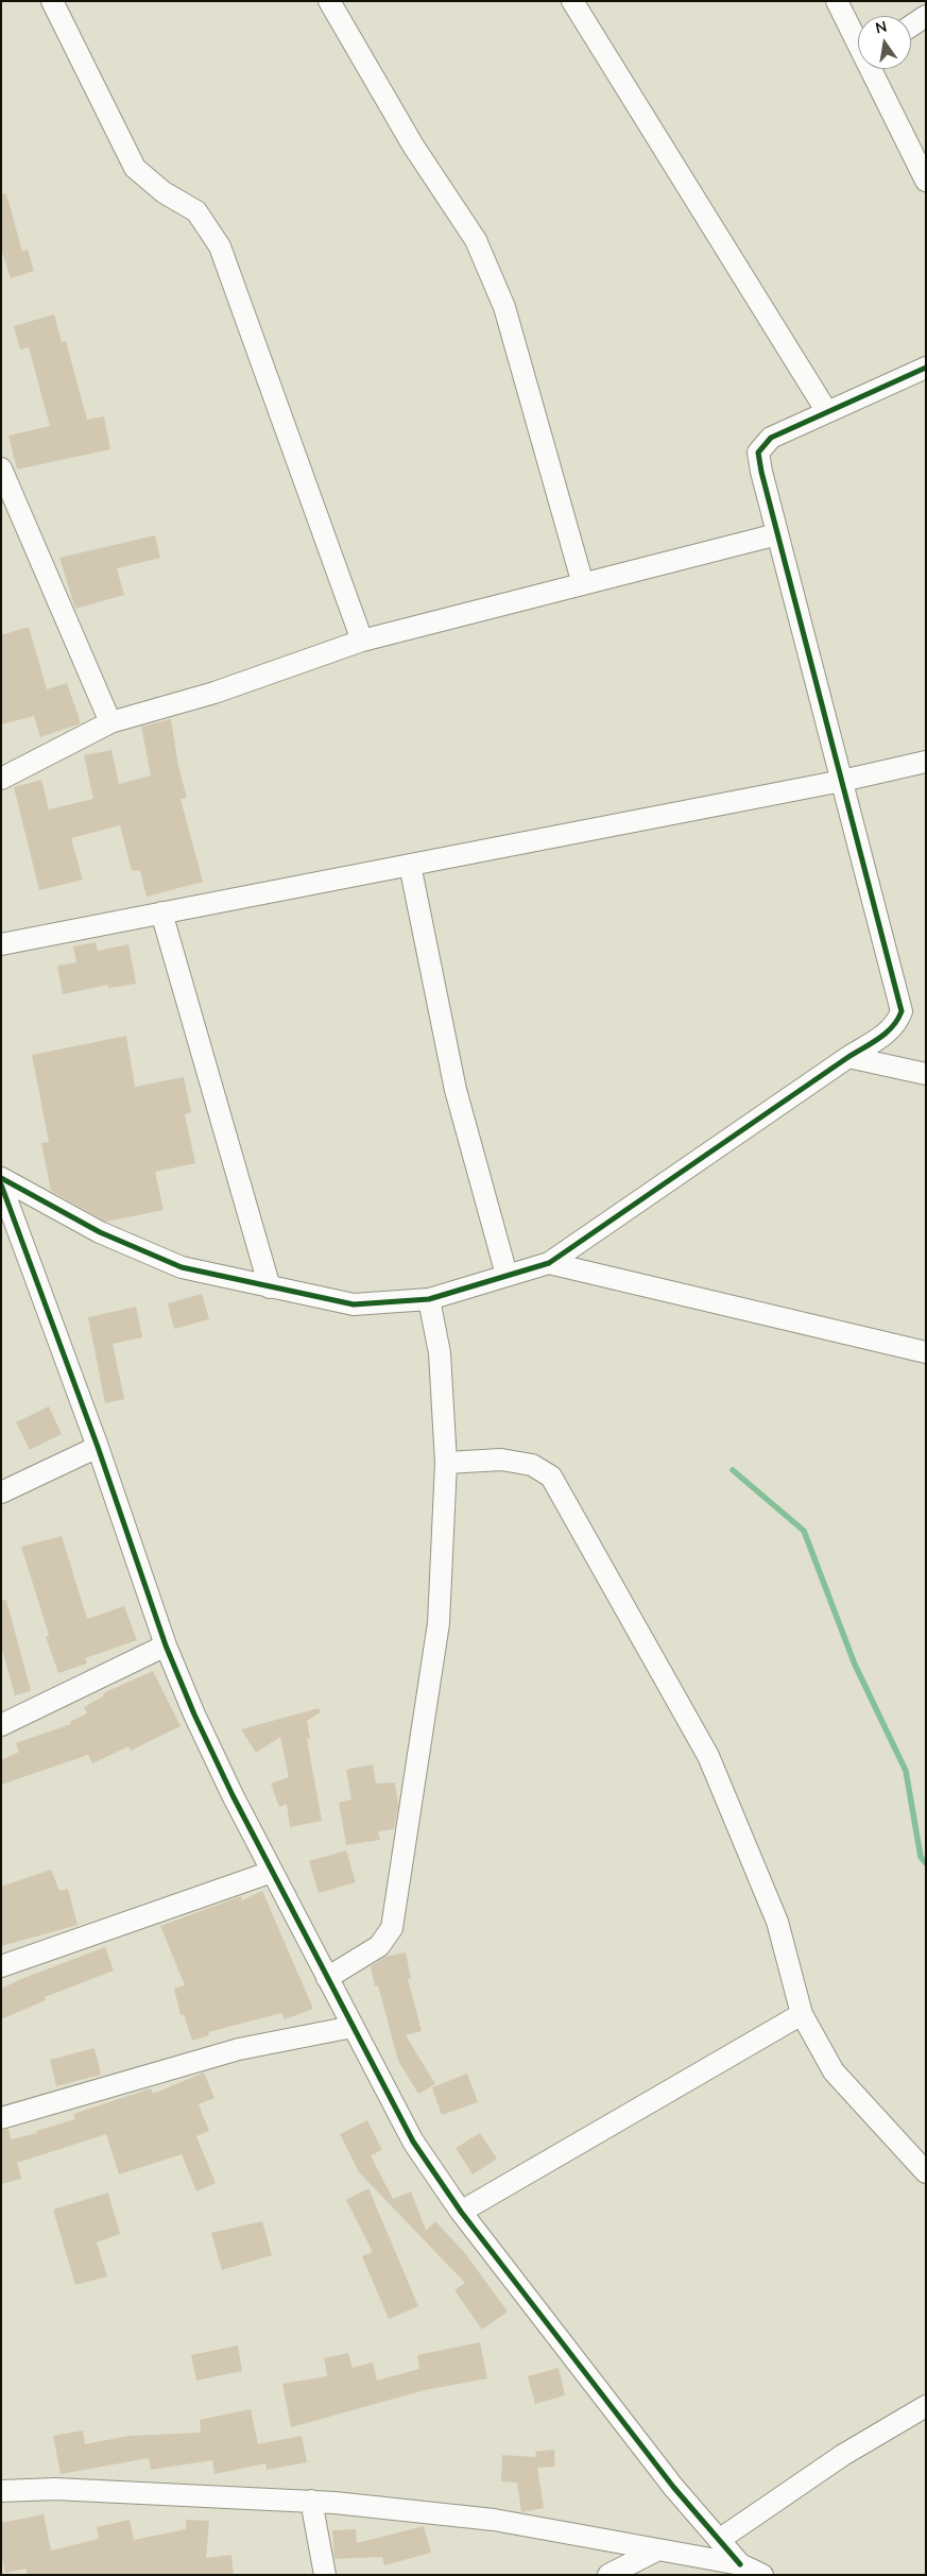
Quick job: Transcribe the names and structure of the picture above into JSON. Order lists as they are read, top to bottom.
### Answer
{
  "north": "top"
}
